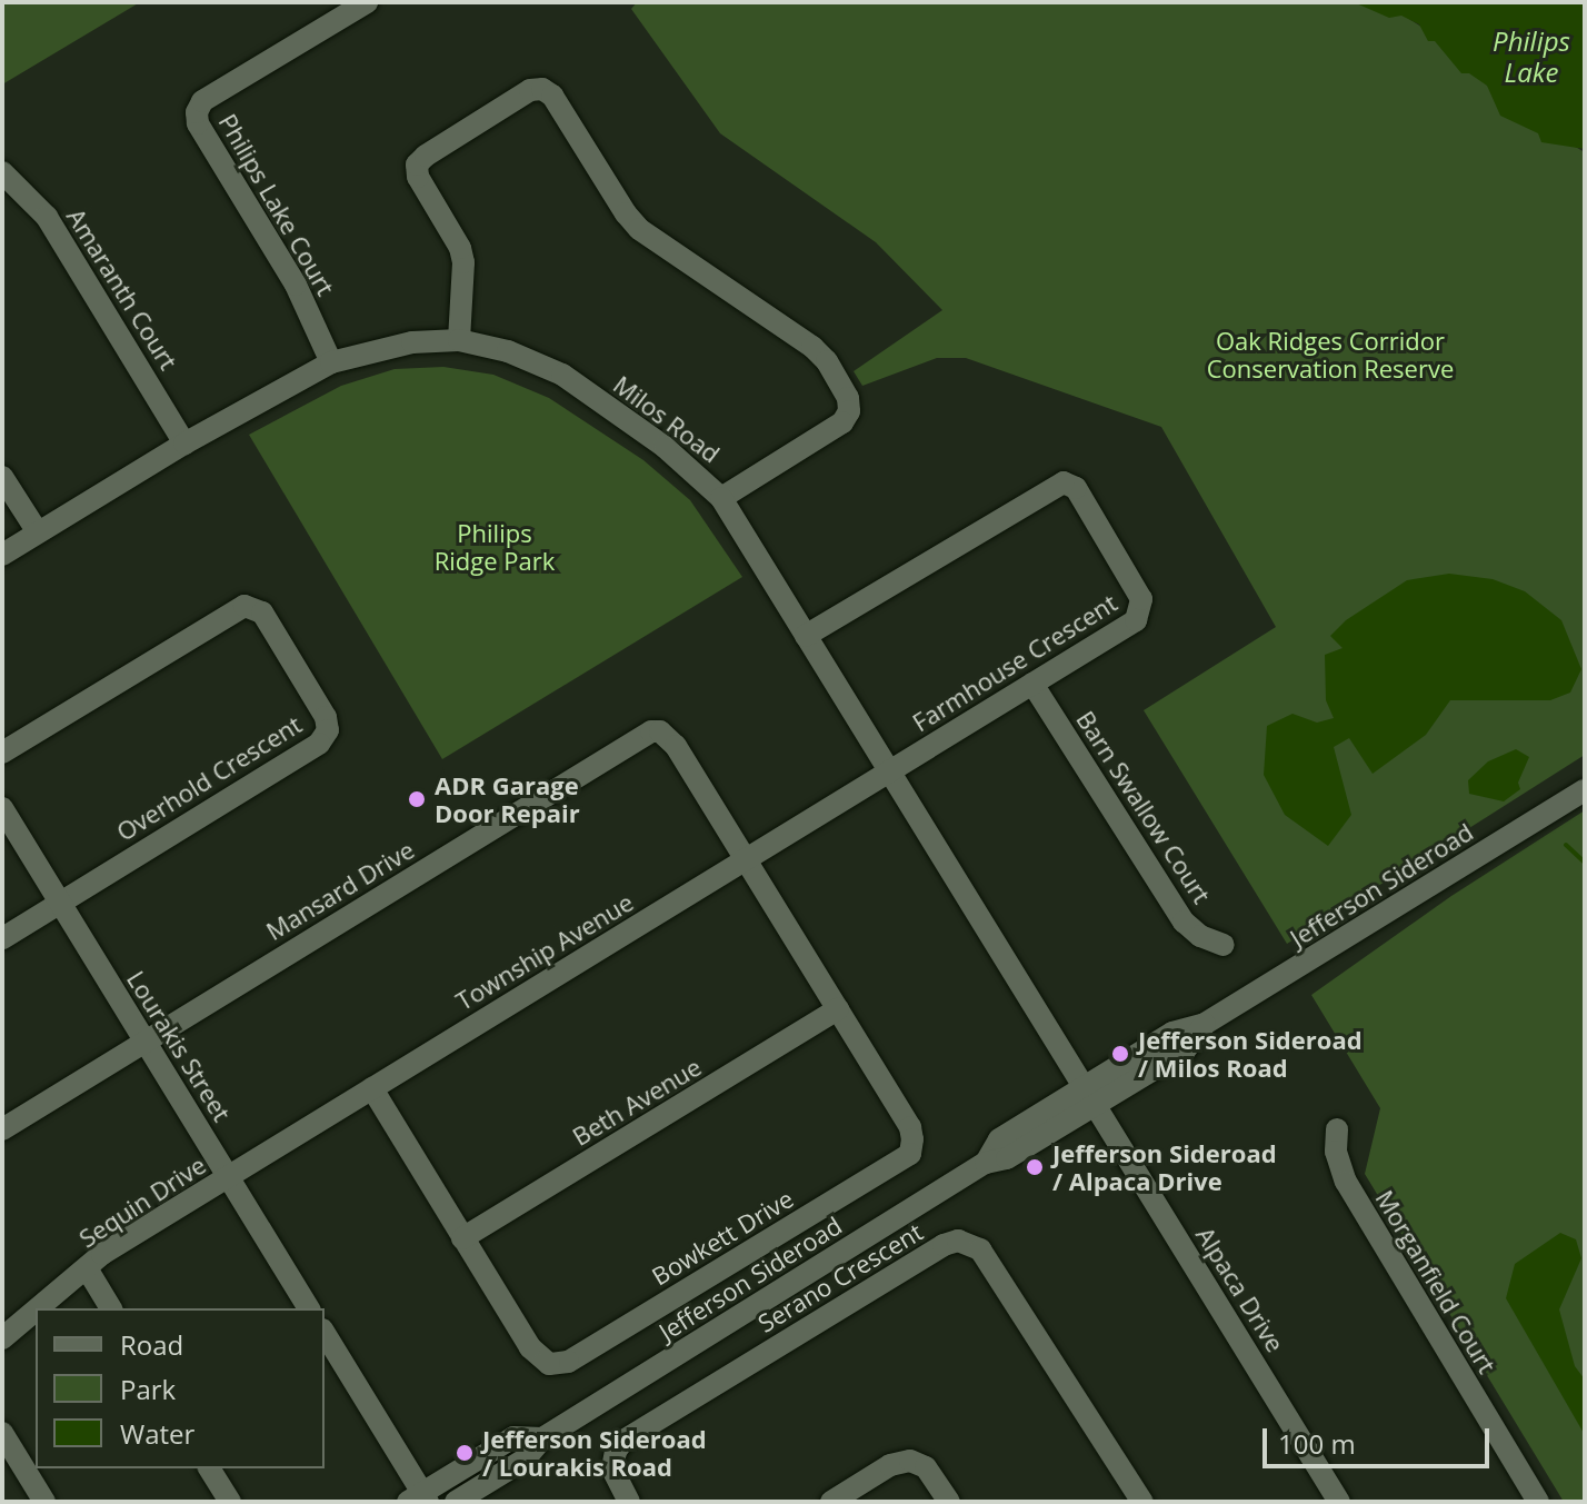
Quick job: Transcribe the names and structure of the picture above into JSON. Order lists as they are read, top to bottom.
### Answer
{
  "streets": {
    "street": [
      "Philips Lake Court",
      "Amaranth Court",
      "Milos Road",
      "Farmhouse Crescent",
      "Overhold Crescent",
      "Barn Swallow Court",
      "Jefferson Sideroad",
      "Mansard Drive",
      "Township Avenue",
      "Lourakis Street",
      "Beth Avenue",
      "Sequin Drive",
      "Bowkett Drive",
      "Serano Crescent",
      "Morganfield Court",
      "Alpaca Drive"
    ]
  },
  "crossings": [
    ["Philips Lake Court", "Milos Road"],
    ["Amaranth Court", "Milos Road"],
    ["Milos Road", "Farmhouse Crescent"],
    ["Milos Road", "Jefferson Sideroad"],
    ["Milos Road", "Township Avenue"],
    ["Milos Road", "Alpaca Drive"],
    ["Farmhouse Crescent", "Barn Swallow Court"],
    ["Farmhouse Crescent", "Township Avenue"],
    ["Overhold Crescent", "Lourakis Street"],
    ["Jefferson Sideroad", "Alpaca Drive"],
    ["Mansard Drive", "Township Avenue"],
    ["Mansard Drive", "Lourakis Street"],
    ["Mansard Drive", "Bowkett Drive"],
    ["Township Avenue", "Lourakis Street"],
    ["Township Avenue", "Sequin Drive"],
    ["Township Avenue", "Bowkett Drive"],
    ["Lourakis Street", "Sequin Drive"],
    ["Beth Avenue", "Bowkett Drive"]
  ],
  "water": ["Philips Lake"],
  "parks": ["Oak Ridges Corridor Conservation Reserve", "Philips Ridge Park"],
  "places": [
    "ADR Garage Door Repair",
    "Jefferson Sideroad / Milos Road",
    "Jefferson Sideroad / Alpaca Drive",
    "Jefferson Sideroad / Lourakis Road"
  ],
  "legend": ["Road", "Park", "Water"],
  "scale_bar": "100 m"
}
